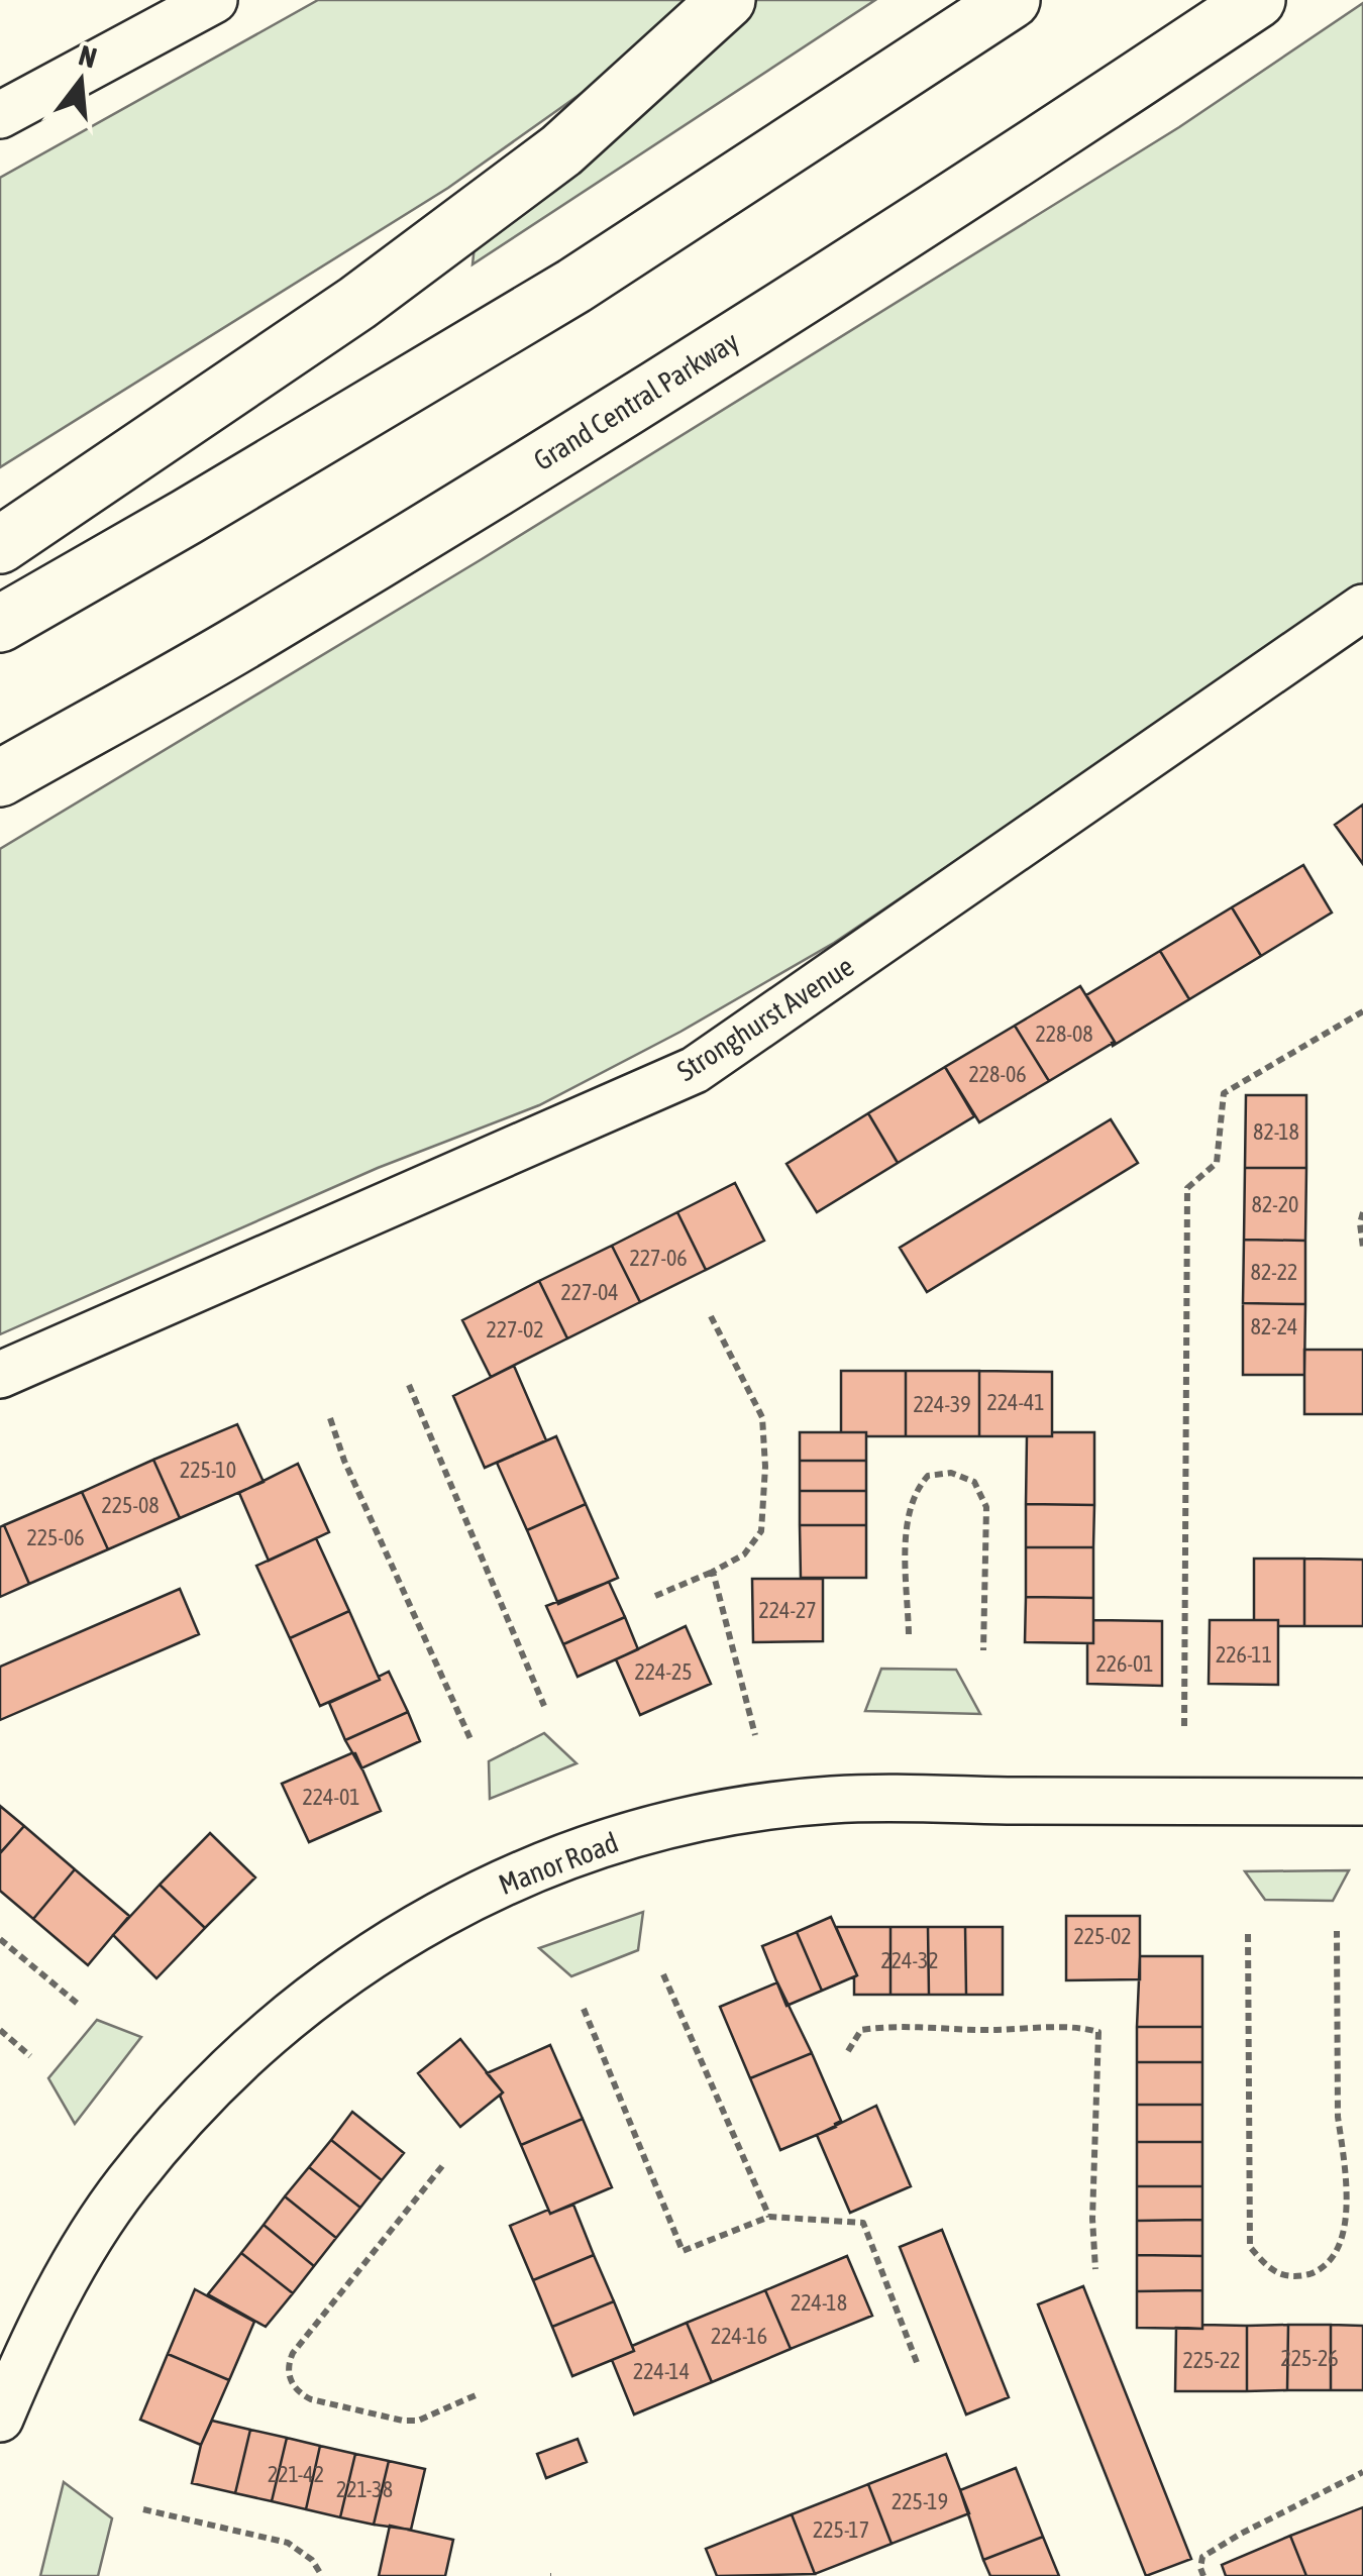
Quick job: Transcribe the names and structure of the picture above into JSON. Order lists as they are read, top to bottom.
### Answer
{
  "streets": {
    "highway": ["Grand Central Parkway"],
    "street": ["Stronghurst Avenue", "Manor Road"]
  },
  "house_numbers": [
    "228-08",
    "228-06",
    "82-18",
    "82-20",
    "227-06",
    "82-22",
    "227-04",
    "82-24",
    "227-02",
    "224-41",
    "224-39",
    "225-10",
    "225-08",
    "225-06",
    "224-27",
    "226-11",
    "226-01",
    "224-25",
    "224-01",
    "225-02",
    "224-32",
    "224-18",
    "224-16",
    "225-26",
    "225-22",
    "224-14",
    "221-42",
    "221-38",
    "225-19",
    "225-17"
  ],
  "north": "top"
}
